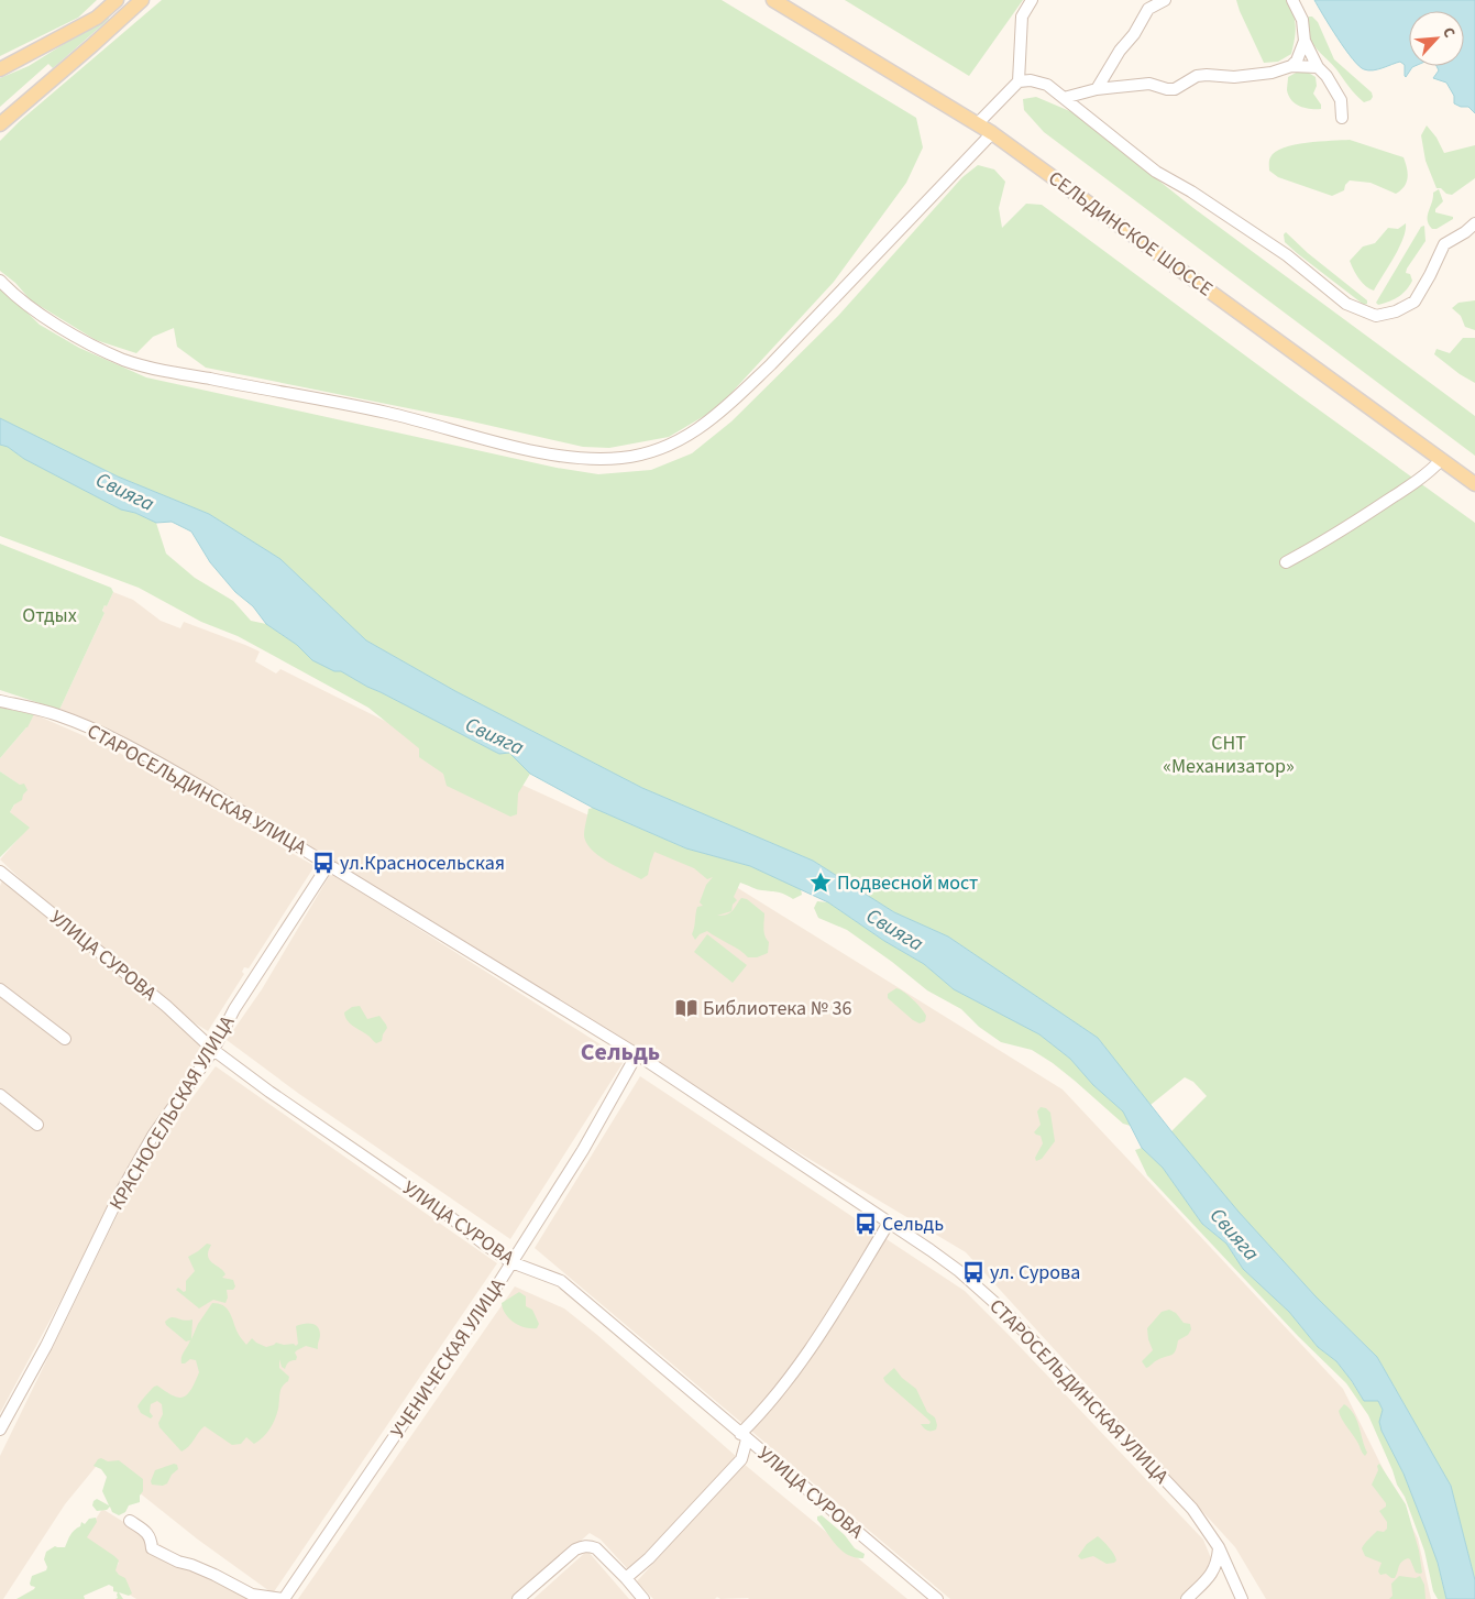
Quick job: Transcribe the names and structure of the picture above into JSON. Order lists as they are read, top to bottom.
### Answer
{
  "streets": {
    "main road": ["СЕЛЬДИНСКОЕ ШОССЕ"],
    "street": [
      "СТАРОСЕЛЬДИНСКАЯ УЛИЦА",
      "УЛИЦА СУРОВА",
      "КРАСНОСЕЛЬСКАЯ УЛИЦА",
      "УЧЕНИЧЕСКАЯ УЛИЦА"
    ]
  },
  "crossings": [
    ["СТАРОСЕЛЬДИНСКАЯ УЛИЦА", "КРАСНОСЕЛЬСКАЯ УЛИЦА"],
    ["СТАРОСЕЛЬДИНСКАЯ УЛИЦА", "УЧЕНИЧЕСКАЯ УЛИЦА"],
    ["УЛИЦА СУРОВА", "КРАСНОСЕЛЬСКАЯ УЛИЦА"],
    ["УЛИЦА СУРОВА", "УЧЕНИЧЕСКАЯ УЛИЦА"]
  ],
  "districts": ["Сельдь"],
  "water": ["Свияга"],
  "parks": ["Отдых", "СНТ «Механизатор»"],
  "places": {
    "bus stop": ["ул.Красносельская", "Сельдь", "ул. Сурова"],
    "place": ["Подвесной мост"],
    "library": ["Библиотека № 36"]
  },
  "north": "top right"
}
